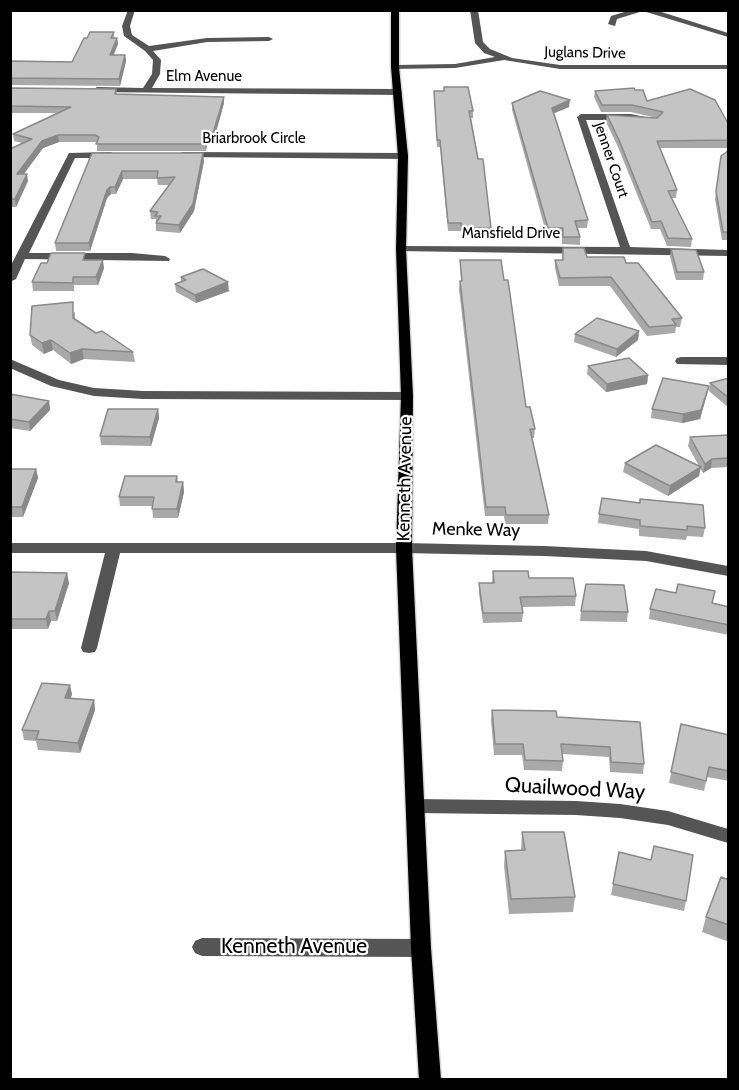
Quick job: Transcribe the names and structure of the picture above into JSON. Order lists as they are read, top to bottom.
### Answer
{
  "streets": {
    "main road": ["Kenneth Avenue"],
    "street": [
      "Juglans Drive",
      "Elm Avenue",
      "Briarbrook Circle",
      "Jenner Court",
      "Mansfield Drive",
      "Menke Way",
      "Quailwood Way"
    ]
  },
  "crossings": [
    ["Elm Avenue", "Kenneth Avenue"],
    ["Briarbrook Circle", "Kenneth Avenue"],
    ["Jenner Court", "Mansfield Drive"],
    ["Mansfield Drive", "Kenneth Avenue"],
    ["Kenneth Avenue", "Menke Way"],
    ["Kenneth Avenue", "Quailwood Way"]
  ]
}
